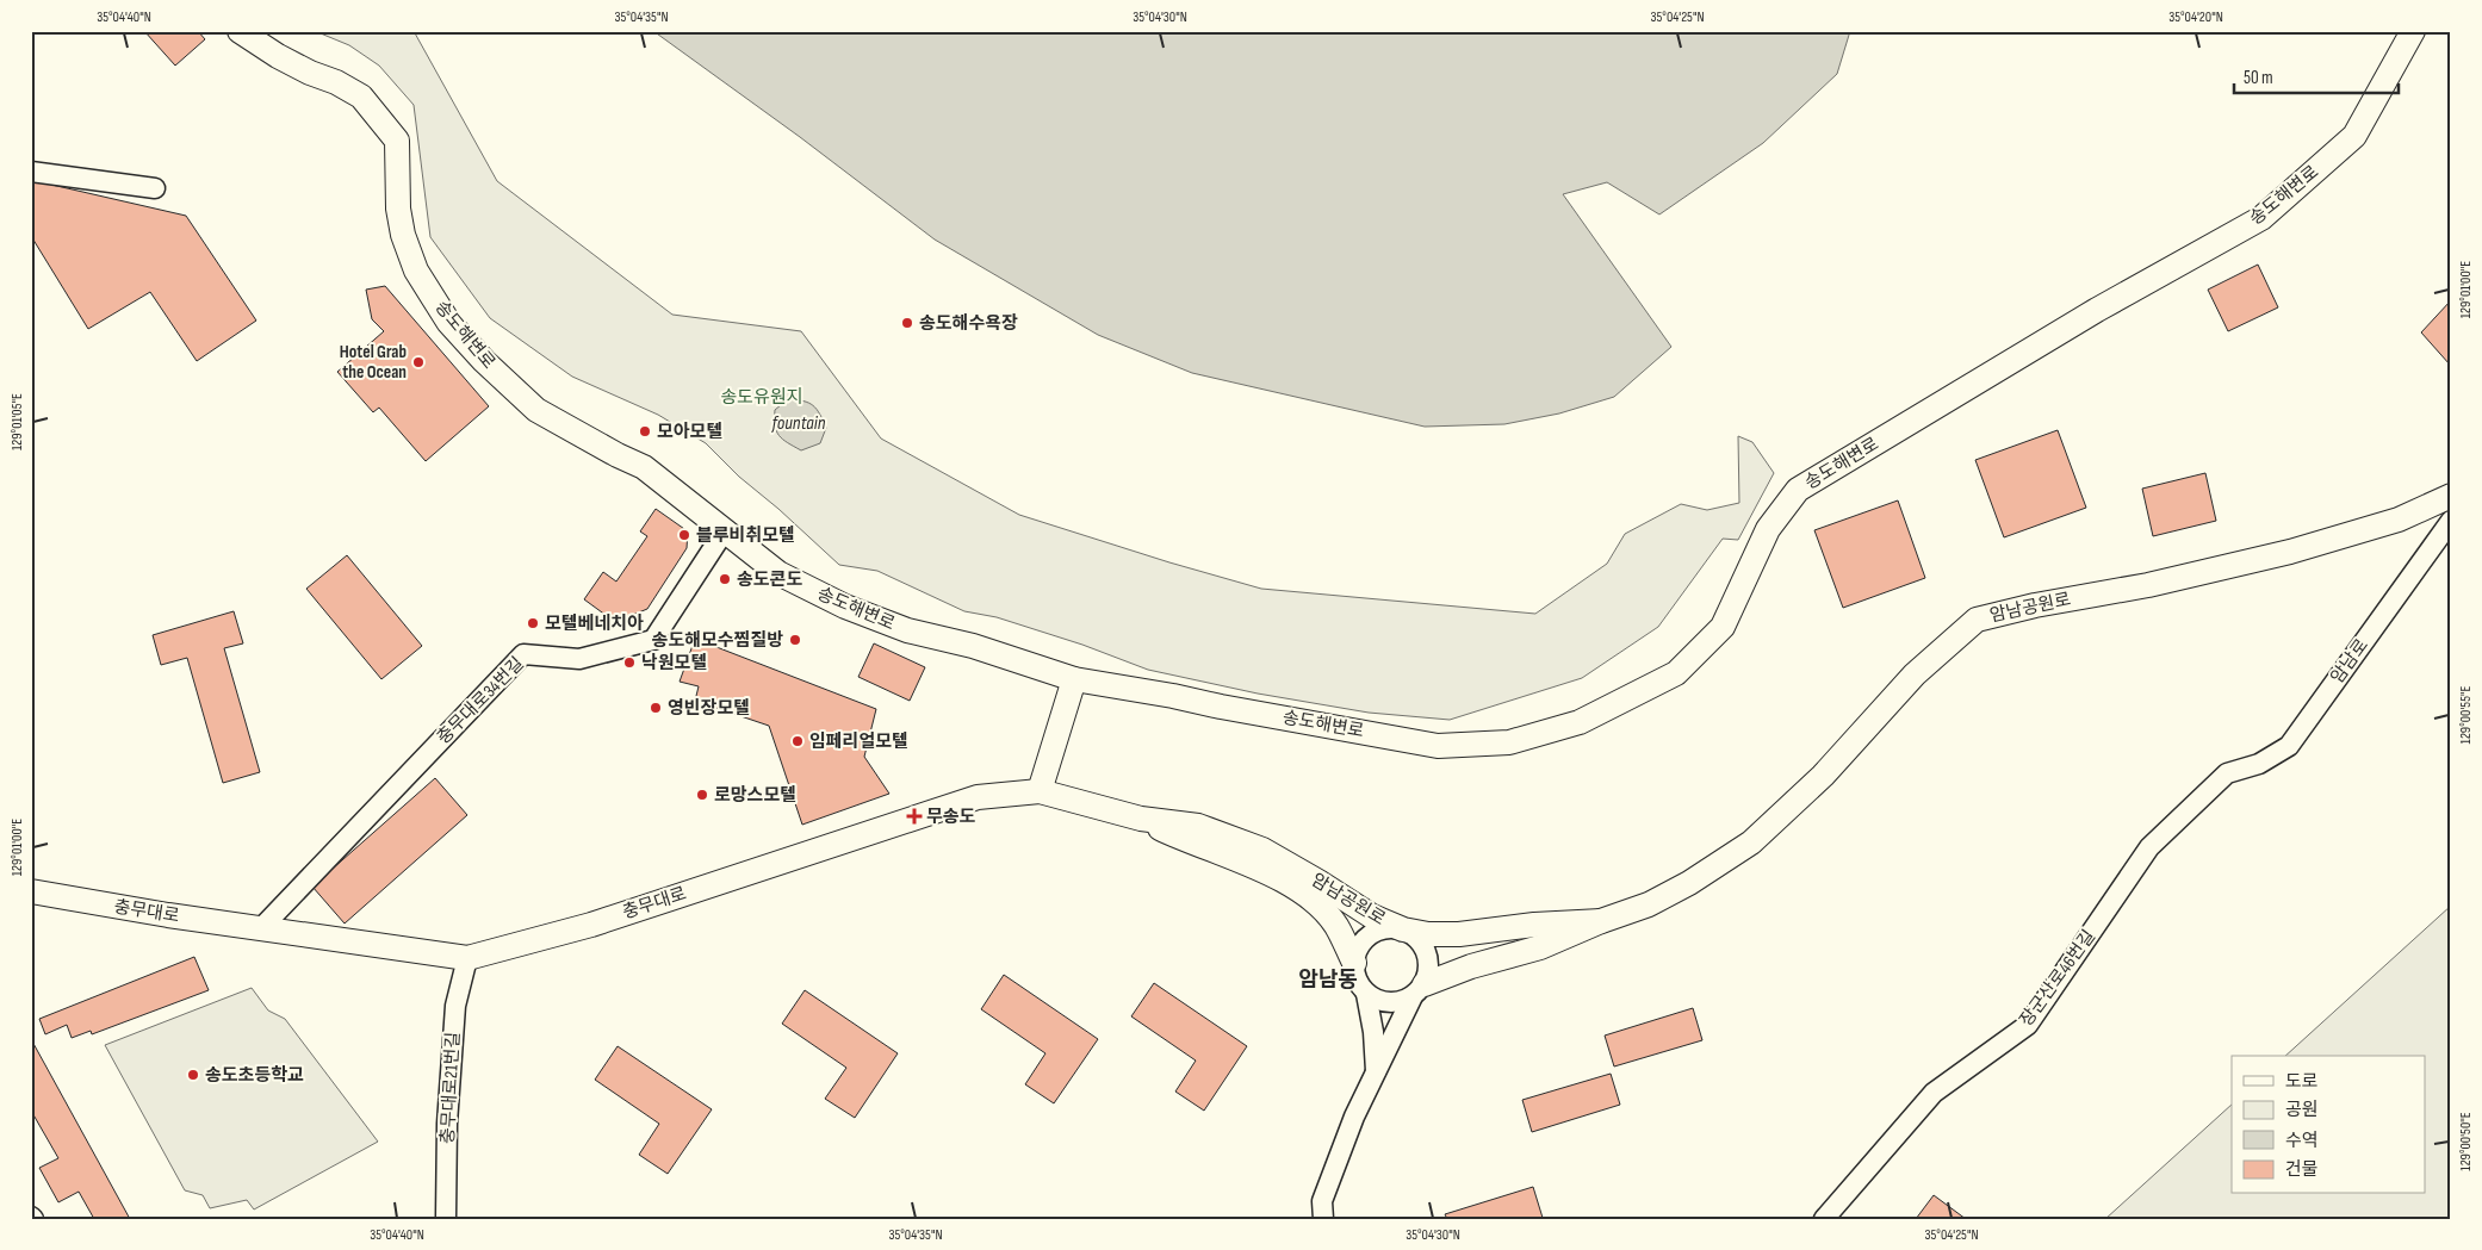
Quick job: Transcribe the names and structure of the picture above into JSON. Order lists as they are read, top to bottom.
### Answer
{
  "streets": {
    "street": [
      "송도해변로",
      "암남공원로",
      "암남로",
      "충무대로34번길",
      "충무대로",
      "장군산로46번길",
      "충무대로21번길"
    ]
  },
  "crossings": [
    ["송도해변로", "충무대로34번길"],
    ["암남공원로", "충무대로"],
    ["암남로", "장군산로46번길"],
    ["충무대로34번길", "충무대로"],
    ["충무대로", "충무대로21번길"]
  ],
  "districts": ["암남동"],
  "water": ["fountain"],
  "parks": ["송도유원지"],
  "places": {
    "other": [
      "송도해수욕장",
      "Hotel Grab the Ocean",
      "모아모텔",
      "블루비취모텔",
      "송도콘도",
      "모텔베네치아",
      "송도해모수찜질방",
      "낙원모텔",
      "영빈장모텔",
      "임페리얼모텔",
      "로망스모텔",
      "송도초등학교"
    ],
    "health": ["무송도"]
  },
  "legend": [
    "도로",
    "공원",
    "수역",
    "건물"
  ],
  "scale_bar": "50 m",
  "coordinates": [
    "35°04'40\"N",
    "35°04'35\"N",
    "35°04'30\"N",
    "35°04'25\"N",
    "35°04'20\"N",
    "129°01'00\"E",
    "129°01'05\"E",
    "129°00'55\"E",
    "129°00'50\"E"
  ]
}
